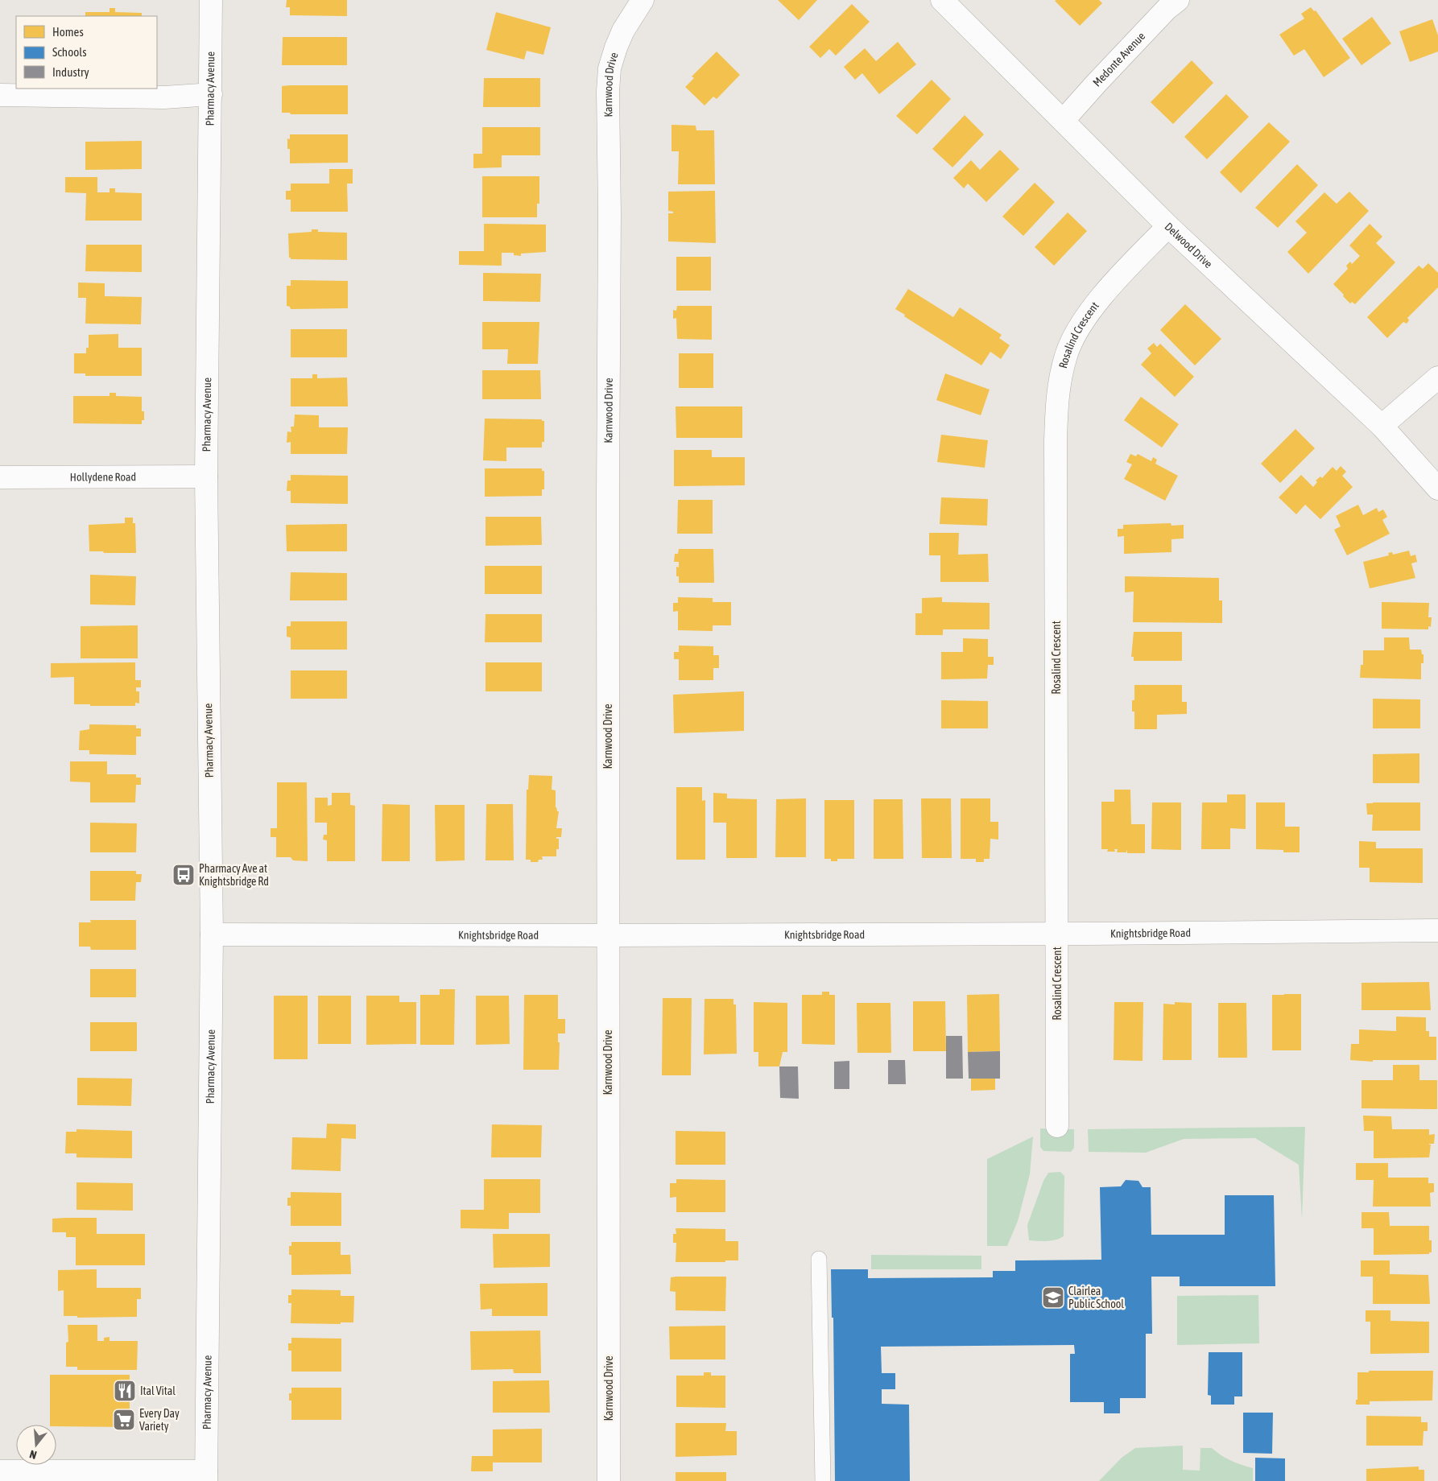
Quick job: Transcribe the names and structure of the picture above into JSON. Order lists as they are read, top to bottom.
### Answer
{
  "streets": {
    "street": [
      "Medonte Avenue",
      "Karnwood Drive",
      "Pharmacy Avenue",
      "Delwood Drive",
      "Rosalind Crescent",
      "Hollydene Road",
      "Knightsbridge Road"
    ]
  },
  "crossings": [
    ["Medonte Avenue", "Delwood Drive"],
    ["Karnwood Drive", "Knightsbridge Road"],
    ["Pharmacy Avenue", "Hollydene Road"],
    ["Pharmacy Avenue", "Knightsbridge Road"],
    ["Delwood Drive", "Rosalind Crescent"],
    ["Rosalind Crescent", "Knightsbridge Road"]
  ],
  "places": {
    "bus stop": ["Pharmacy Ave at Knightsbridge Rd"],
    "school or university": ["Clairlea Public School"],
    "restaurant": ["Ital Vital"],
    "supermarket": ["Every Day Variety"]
  },
  "legend": ["Homes", "Schools", "Industry"],
  "north": "bottom"
}
